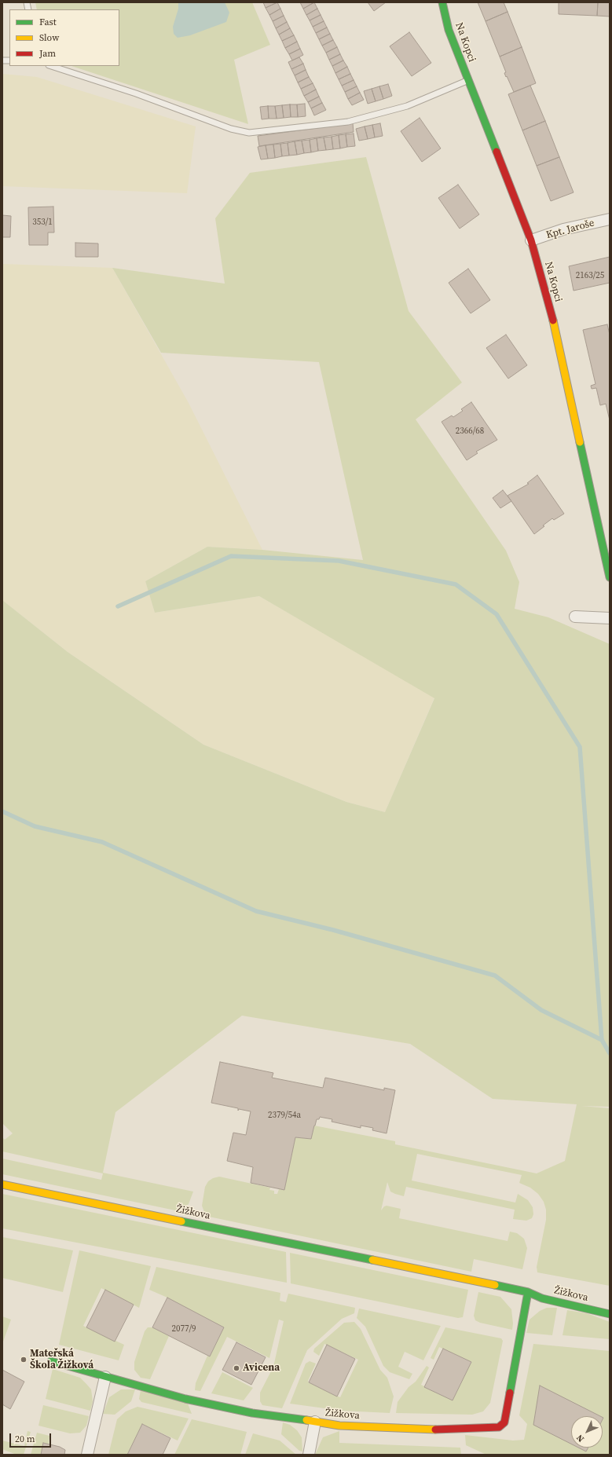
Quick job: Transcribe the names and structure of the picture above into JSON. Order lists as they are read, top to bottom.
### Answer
{
  "streets": {
    "street": ["Na Kopci", "Kpt. Jaroše", "Žižkova"]
  },
  "crossings": [
    ["Na Kopci", "Kpt. Jaroše"]
  ],
  "places": ["Mateřská Škola Žižková", "Avicena"],
  "house_numbers": [
    "353/1",
    "2163/25",
    "2366/68",
    "2379/54a",
    "2077/9"
  ],
  "legend": ["Fast", "Slow", "Jam"],
  "scale_bar": "20 m",
  "north": "bottom left"
}
